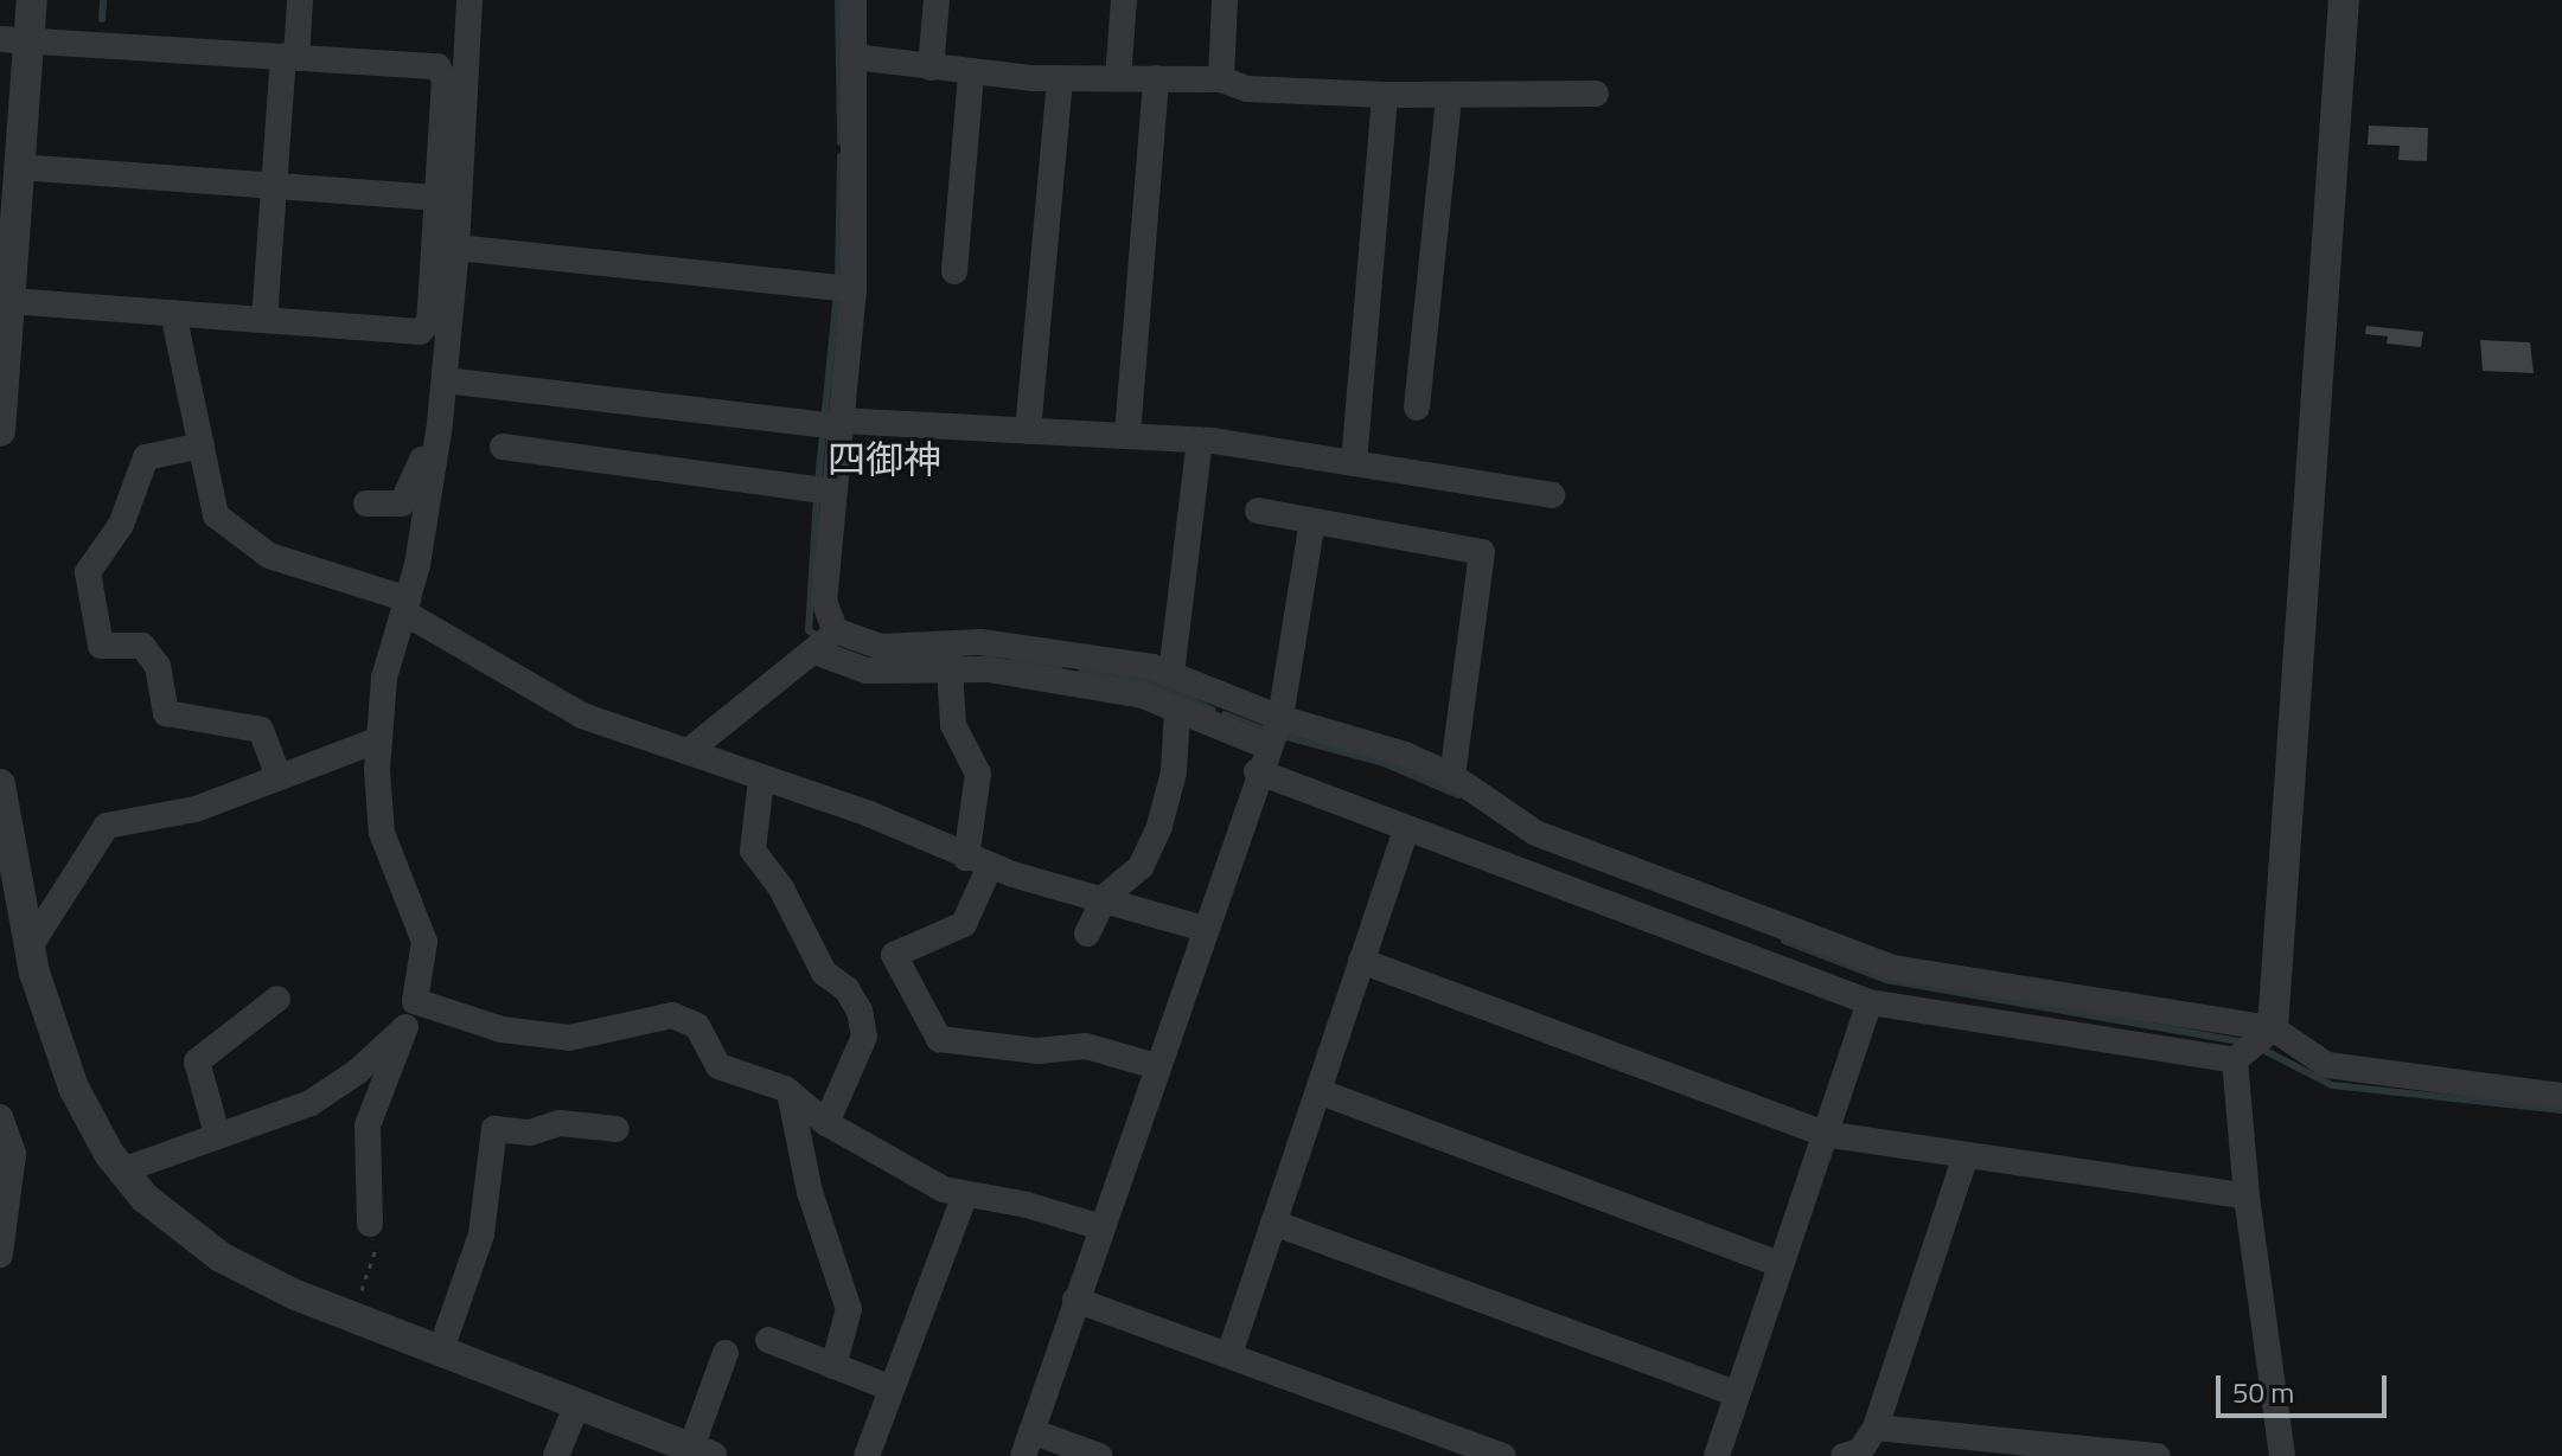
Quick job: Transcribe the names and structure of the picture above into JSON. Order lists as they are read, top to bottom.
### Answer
{
  "districts": ["四御神"],
  "scale_bar": "50 m"
}
